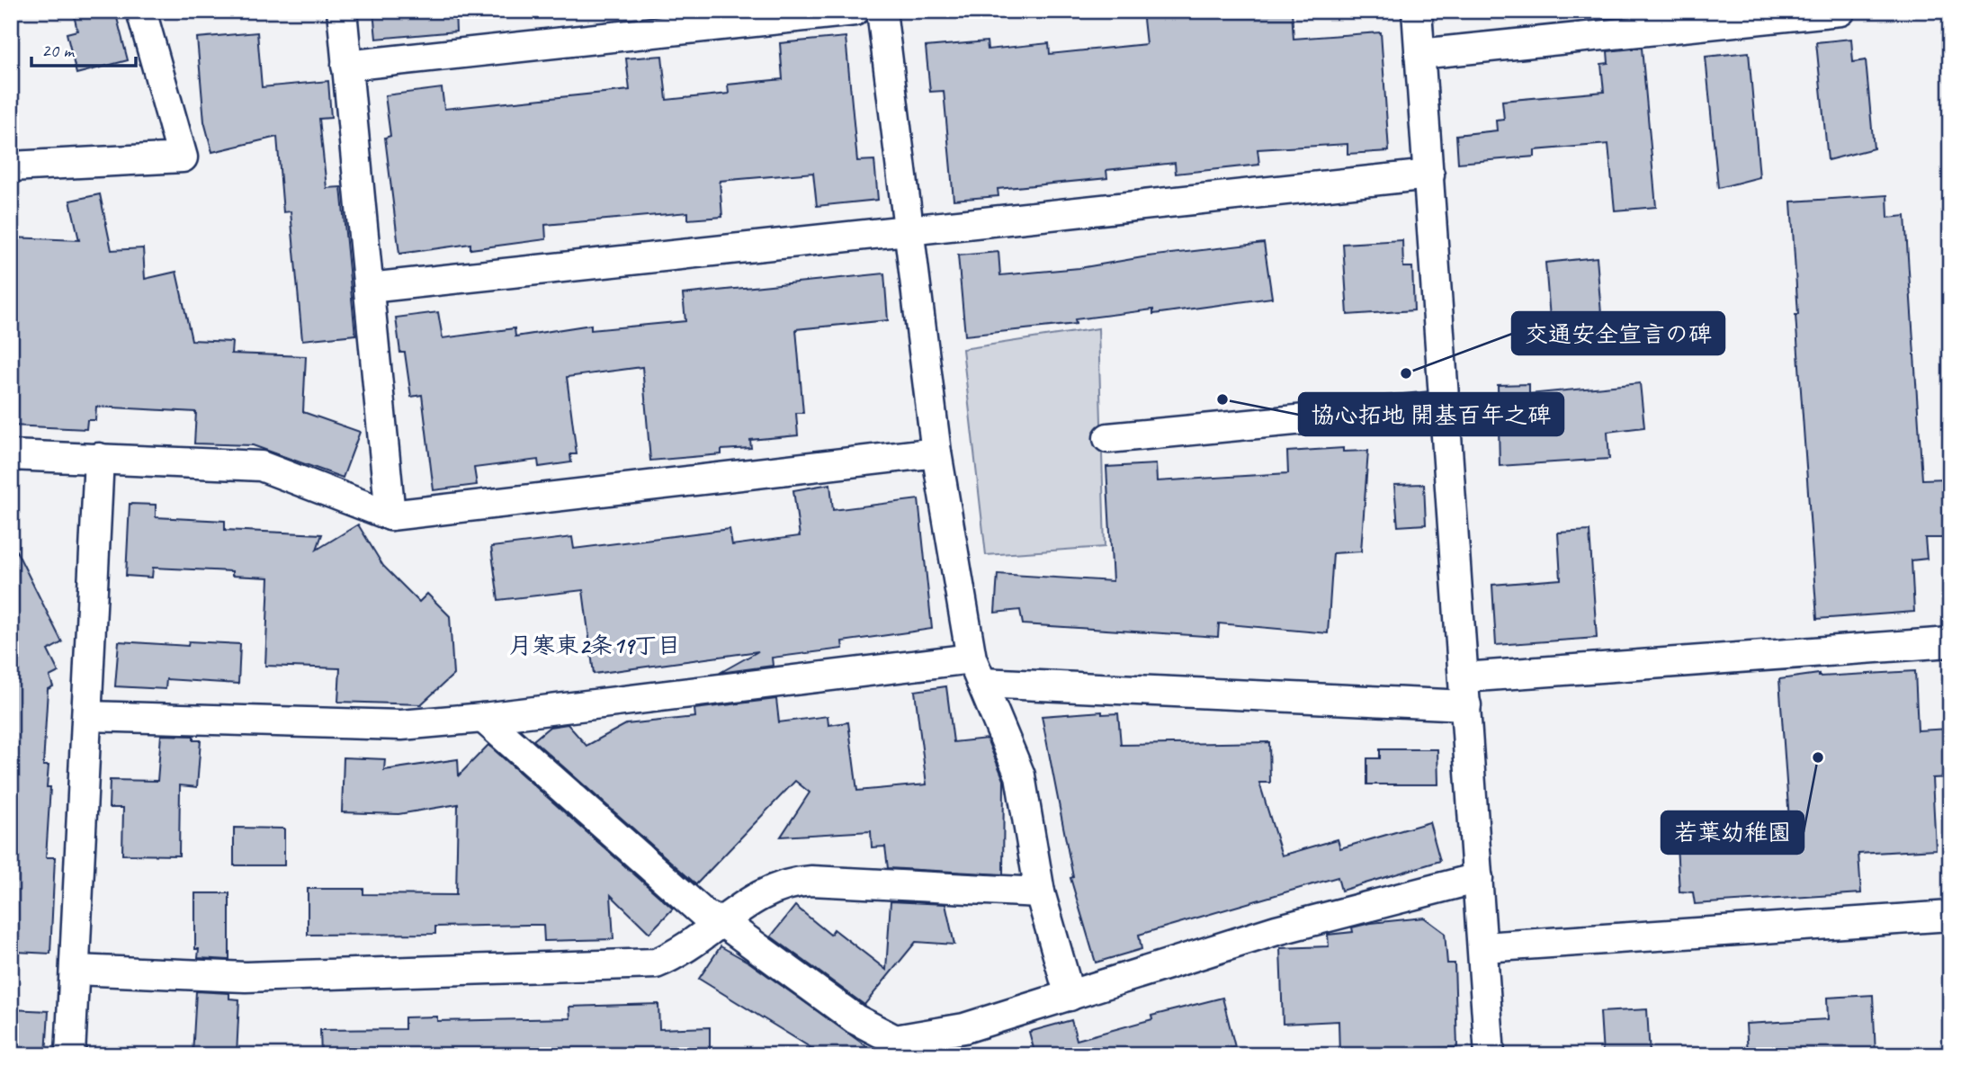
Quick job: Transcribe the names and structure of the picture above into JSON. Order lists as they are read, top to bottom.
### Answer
{
  "districts": ["月寒東2条19丁目"],
  "places": ["交通安全宣言の碑", "協心拓地 開基百年之碑", "若葉幼稚園"],
  "scale_bar": "20 m"
}
